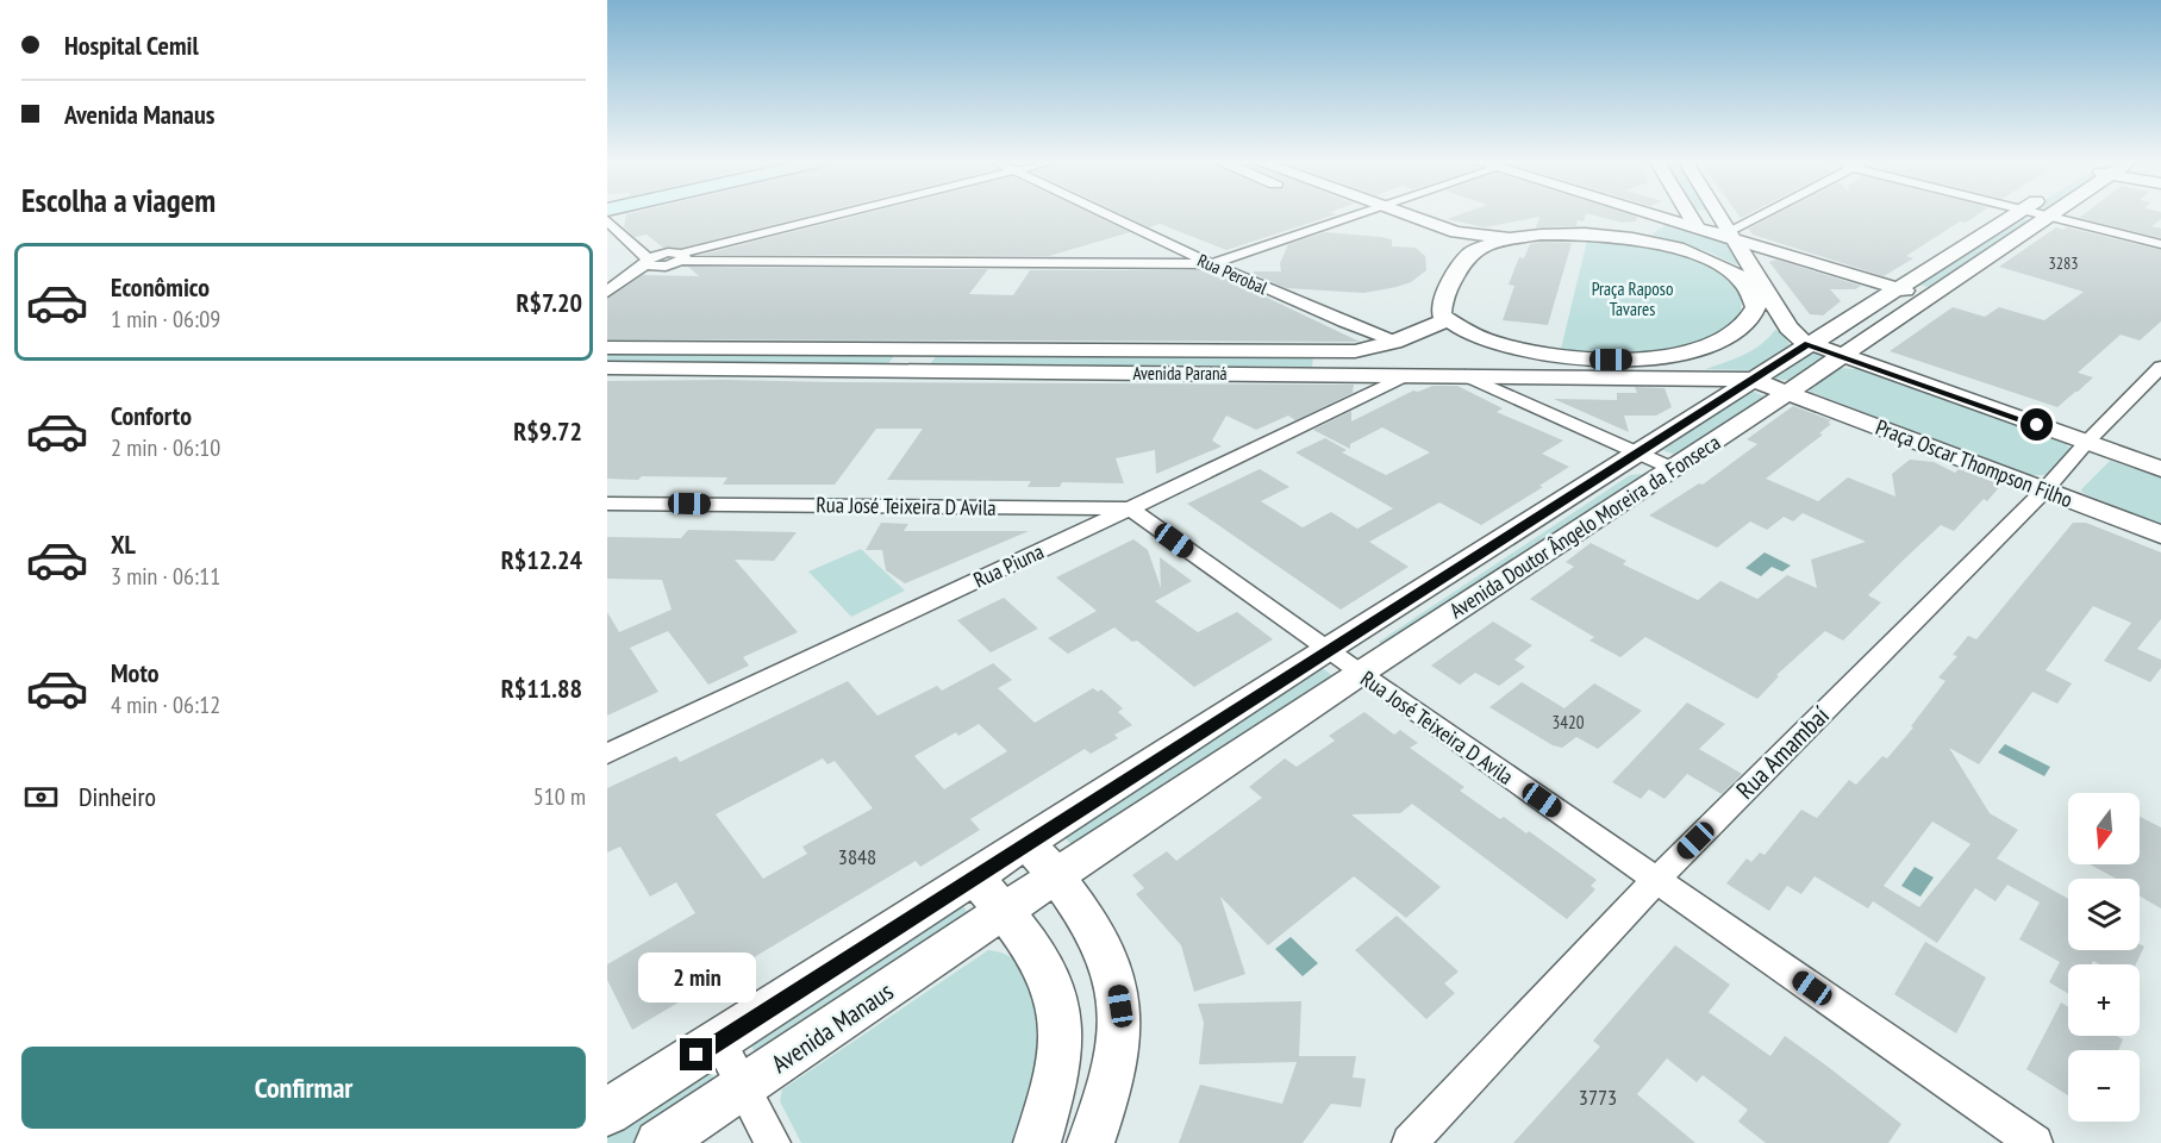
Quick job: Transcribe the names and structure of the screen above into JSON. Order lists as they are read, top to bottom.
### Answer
{
  "streets": {
    "street": [
      "Rua Perobal",
      "Avenida Paraná",
      "Praça Oscar Thompson Filho",
      "Rua José Teixeira D Avila",
      "Avenida Doutor Ângelo Moreira da Fonseca",
      "Rua Piuna",
      "Rua Amambaí",
      "Avenida Manaus"
    ]
  },
  "crossings": [
    ["Rua Perobal", "Avenida Paraná"],
    ["Avenida Paraná", "Praça Oscar Thompson Filho"],
    ["Avenida Paraná", "Rua Piuna"],
    ["Praça Oscar Thompson Filho", "Avenida Doutor Ângelo Moreira da Fonseca"],
    ["Praça Oscar Thompson Filho", "Rua Amambaí"],
    ["Rua José Teixeira D Avila", "Avenida Doutor Ângelo Moreira da Fonseca"],
    ["Rua José Teixeira D Avila", "Rua Piuna"],
    ["Rua José Teixeira D Avila", "Rua Amambaí"],
    ["Avenida Doutor Ângelo Moreira da Fonseca", "Avenida Manaus"]
  ],
  "parks": ["Praça Raposo Tavares"],
  "house_numbers": [
    "3283",
    "3420",
    "3848",
    "3773"
  ],
  "north": "bottom",
  "page": {
    "banner": ["Hospital Cemil", "Avenida Manaus"],
    "heading": "Escolha a viagem",
    "list": [
      {
        "name": "Econômico",
        "note": "1 min · 06:09",
        "value": "R$7.20"
      },
      {
        "name": "Conforto",
        "note": "2 min · 06:10",
        "value": "R$9.72"
      },
      {
        "name": "XL",
        "note": "3 min · 06:11",
        "value": "R$12.24"
      },
      {
        "name": "Moto",
        "note": "4 min · 06:12",
        "value": "R$11.88"
      }
    ],
    "pay": ["Dinheiro", "510 m"],
    "map_buttons": ["+", "−"],
    "bubble": "2 min",
    "buttons": "Confirmar"
  }
}
